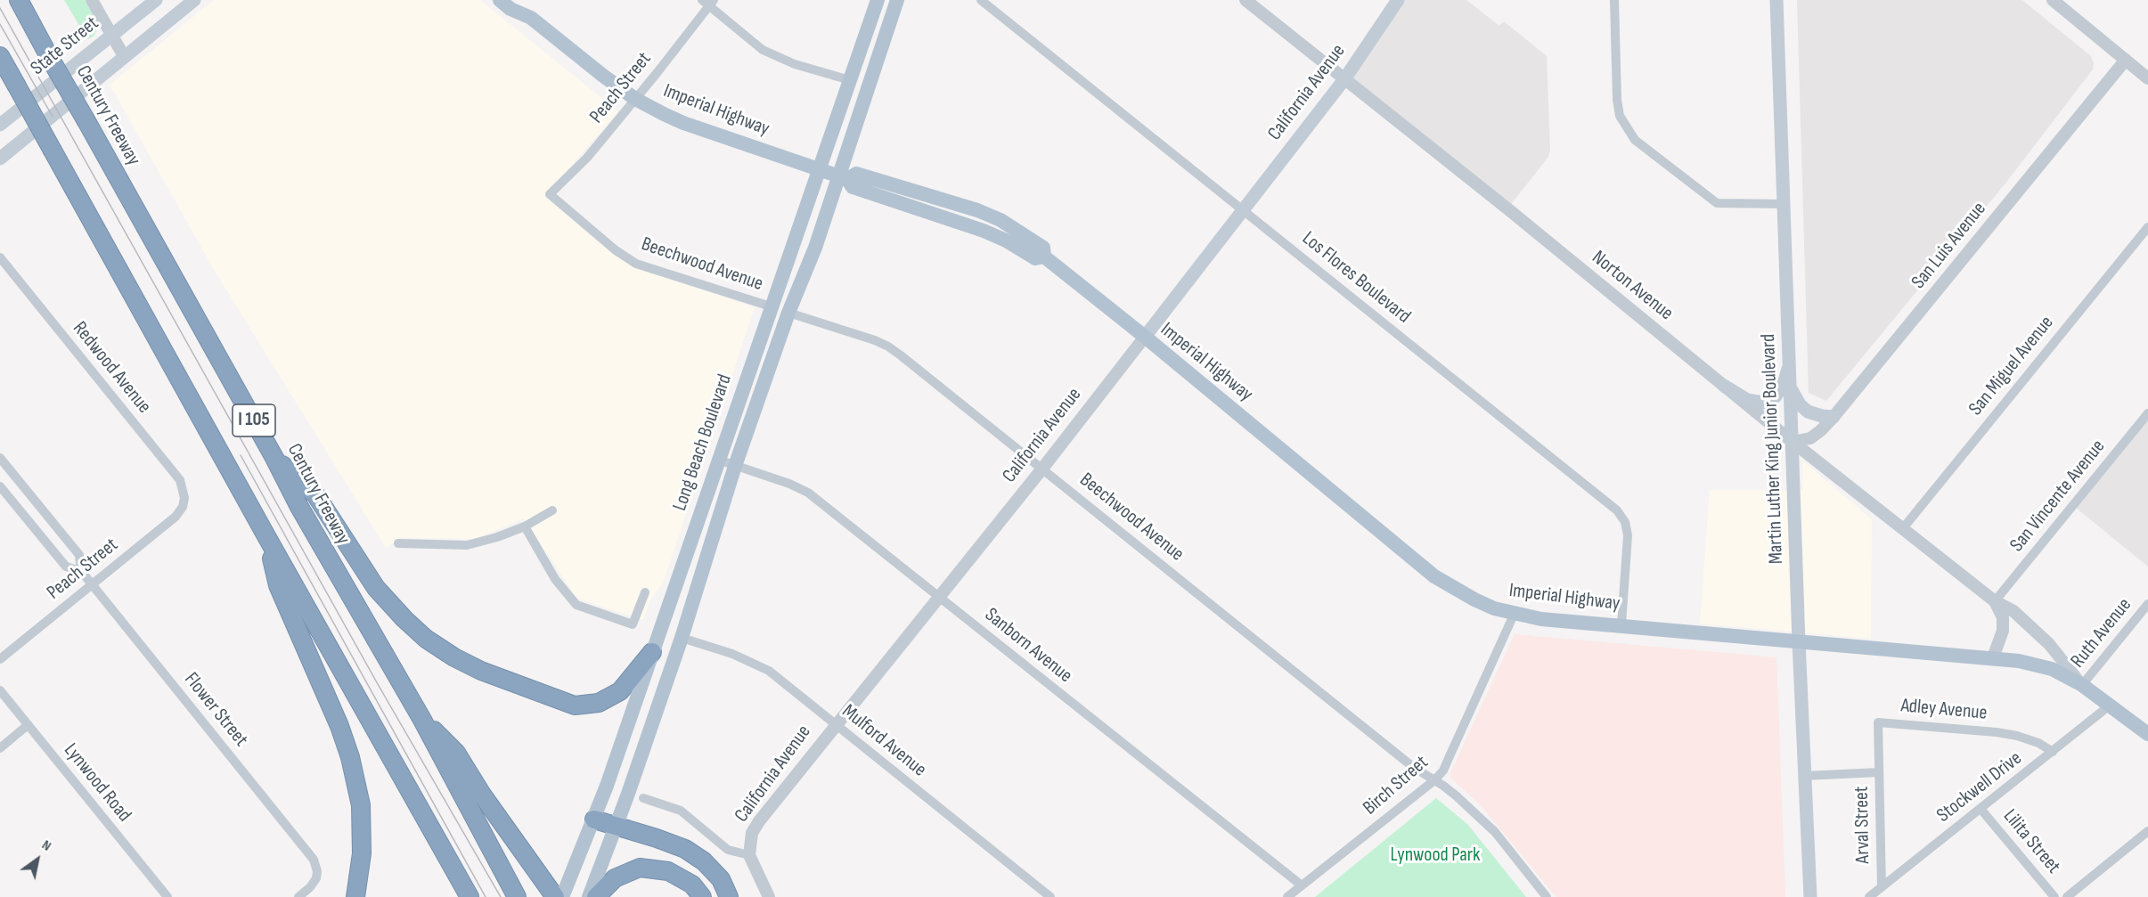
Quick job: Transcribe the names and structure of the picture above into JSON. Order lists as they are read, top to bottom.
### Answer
{
  "streets": {
    "highway": ["Century Freeway", "I 105"],
    "main road": [
      "State Street",
      "California Avenue",
      "Imperial Highway",
      "Long Beach Boulevard",
      "Martin Luther King Junior Boulevard"
    ],
    "street": [
      "Peach Street",
      "San Luis Avenue",
      "Beechwood Avenue",
      "Los Flores Boulevard",
      "Norton Avenue",
      "San Miguel Avenue",
      "Redwood Avenue",
      "San Vincente Avenue",
      "Ruth Avenue",
      "Sanborn Avenue",
      "Flower Street",
      "Adley Avenue",
      "Mulford Avenue",
      "Lynwood Road",
      "Birch Street",
      "Stockwell Drive",
      "Arval Street",
      "Lilita Street"
    ]
  },
  "crossings": [
    ["Peach Street", "Imperial Highway"],
    ["Peach Street", "Beechwood Avenue"],
    ["Peach Street", "Redwood Avenue"],
    ["Peach Street", "Flower Street"],
    ["California Avenue", "Imperial Highway"],
    ["California Avenue", "Beechwood Avenue"],
    ["California Avenue", "Los Flores Boulevard"],
    ["California Avenue", "Norton Avenue"],
    ["California Avenue", "Sanborn Avenue"],
    ["California Avenue", "Mulford Avenue"],
    ["Imperial Highway", "Los Flores Boulevard"],
    ["Imperial Highway", "Norton Avenue"],
    ["Imperial Highway", "Long Beach Boulevard"],
    ["Imperial Highway", "Martin Luther King Junior Boulevard"],
    ["Imperial Highway", "Ruth Avenue"],
    ["Imperial Highway", "Birch Street"],
    ["Imperial Highway", "Stockwell Drive"],
    ["San Luis Avenue", "Norton Avenue"],
    ["San Luis Avenue", "Martin Luther King Junior Boulevard"],
    ["Beechwood Avenue", "Long Beach Boulevard"],
    ["Beechwood Avenue", "Birch Street"],
    ["Norton Avenue", "San Miguel Avenue"],
    ["Norton Avenue", "Martin Luther King Junior Boulevard"],
    ["Norton Avenue", "San Vincente Avenue"],
    ["Norton Avenue", "Ruth Avenue"],
    ["Long Beach Boulevard", "Sanborn Avenue"],
    ["Long Beach Boulevard", "Mulford Avenue"],
    ["Martin Luther King Junior Boulevard", "Arval Street"],
    ["Sanborn Avenue", "Birch Street"],
    ["Adley Avenue", "Stockwell Drive"],
    ["Adley Avenue", "Arval Street"],
    ["Stockwell Drive", "Arval Street"],
    ["Stockwell Drive", "Lilita Street"]
  ],
  "parks": ["Lynwood Park"],
  "north": "top right"
}
